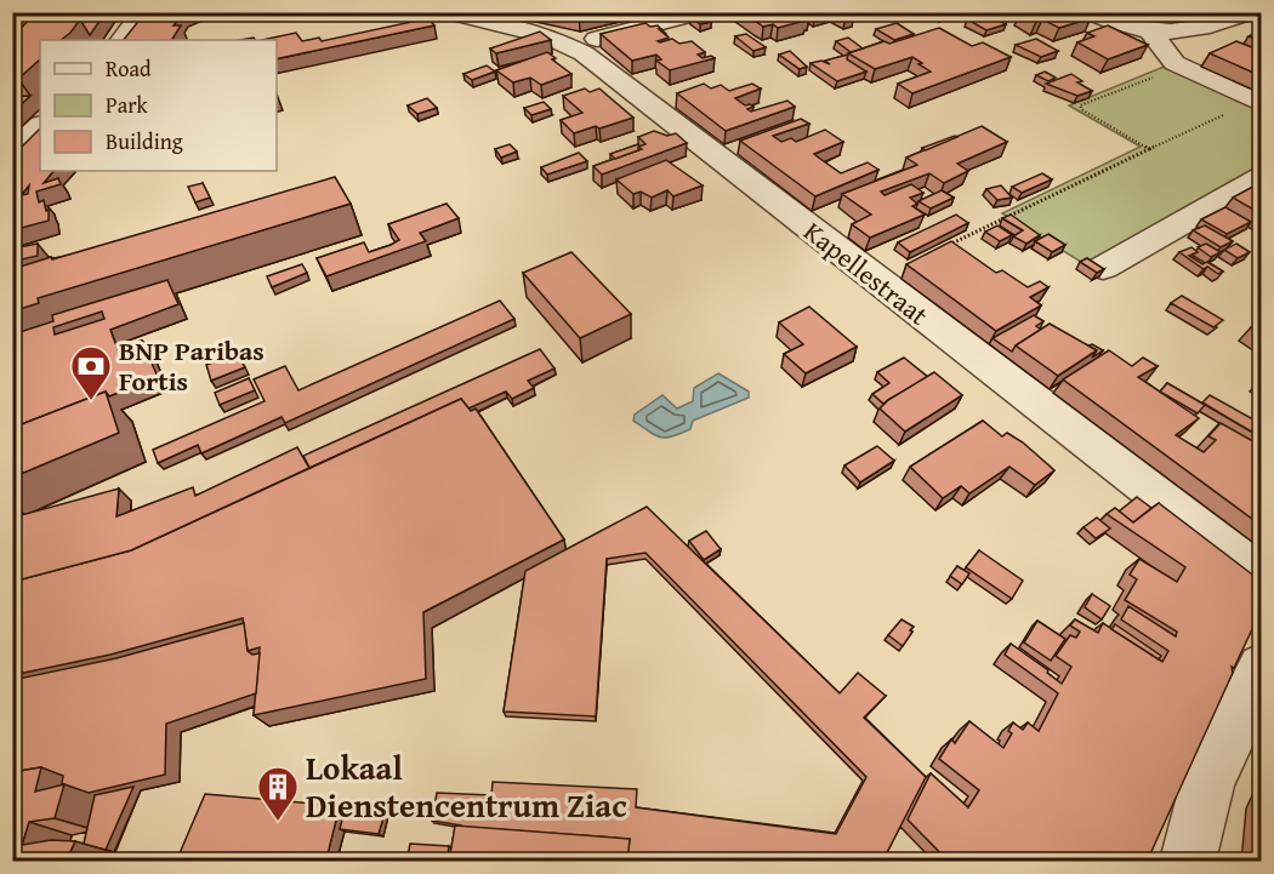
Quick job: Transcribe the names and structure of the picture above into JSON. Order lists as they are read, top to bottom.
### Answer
{
  "streets": {
    "street": ["Kapellestraat"]
  },
  "places": {
    "bank": ["BNP Paribas Fortis"],
    "building": ["Lokaal Dienstencentrum Ziac"]
  },
  "legend": ["Road", "Park", "Building"]
}
